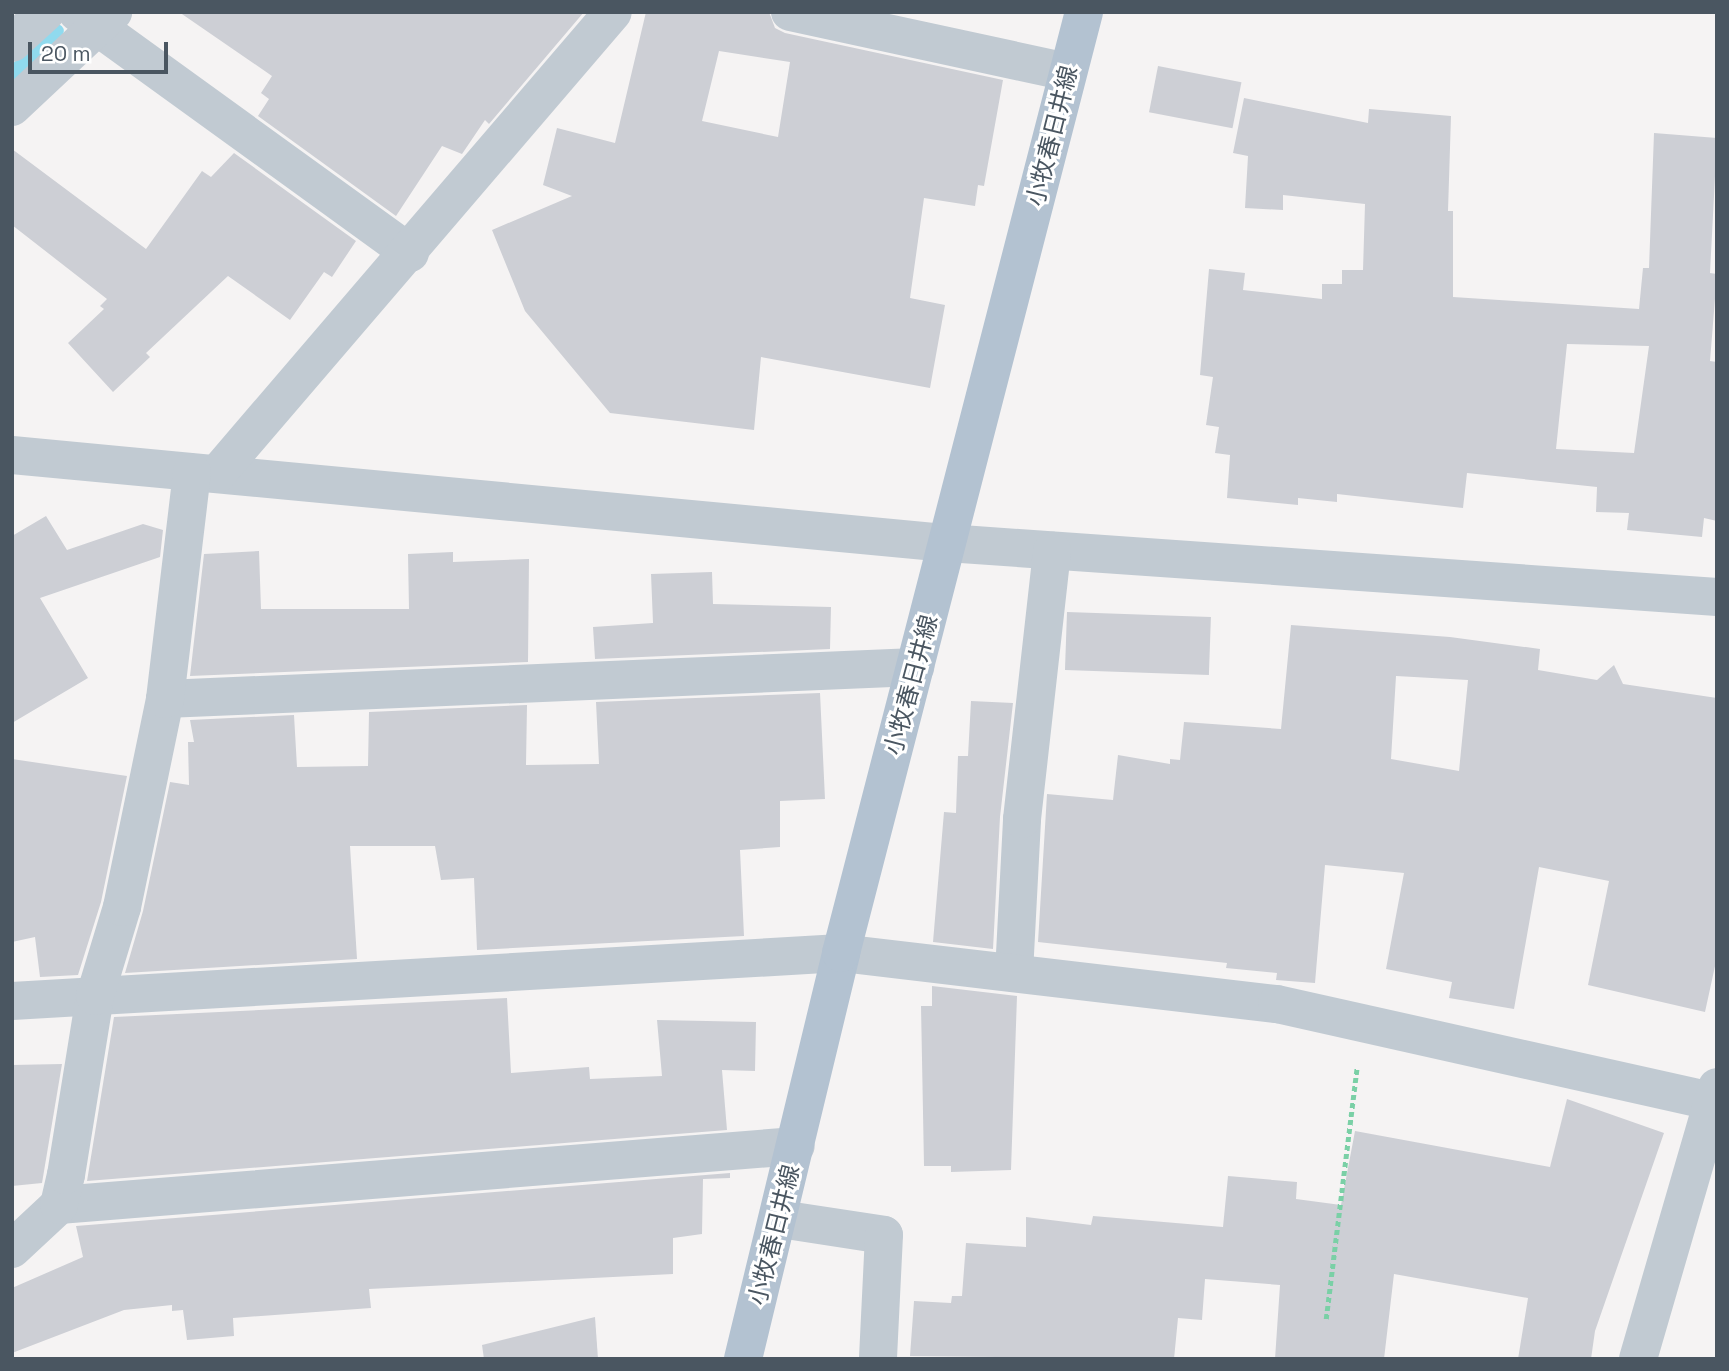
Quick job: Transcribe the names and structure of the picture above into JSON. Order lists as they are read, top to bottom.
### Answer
{
  "streets": {
    "main road": ["小牧春日井線"]
  },
  "scale_bar": "20 m"
}
